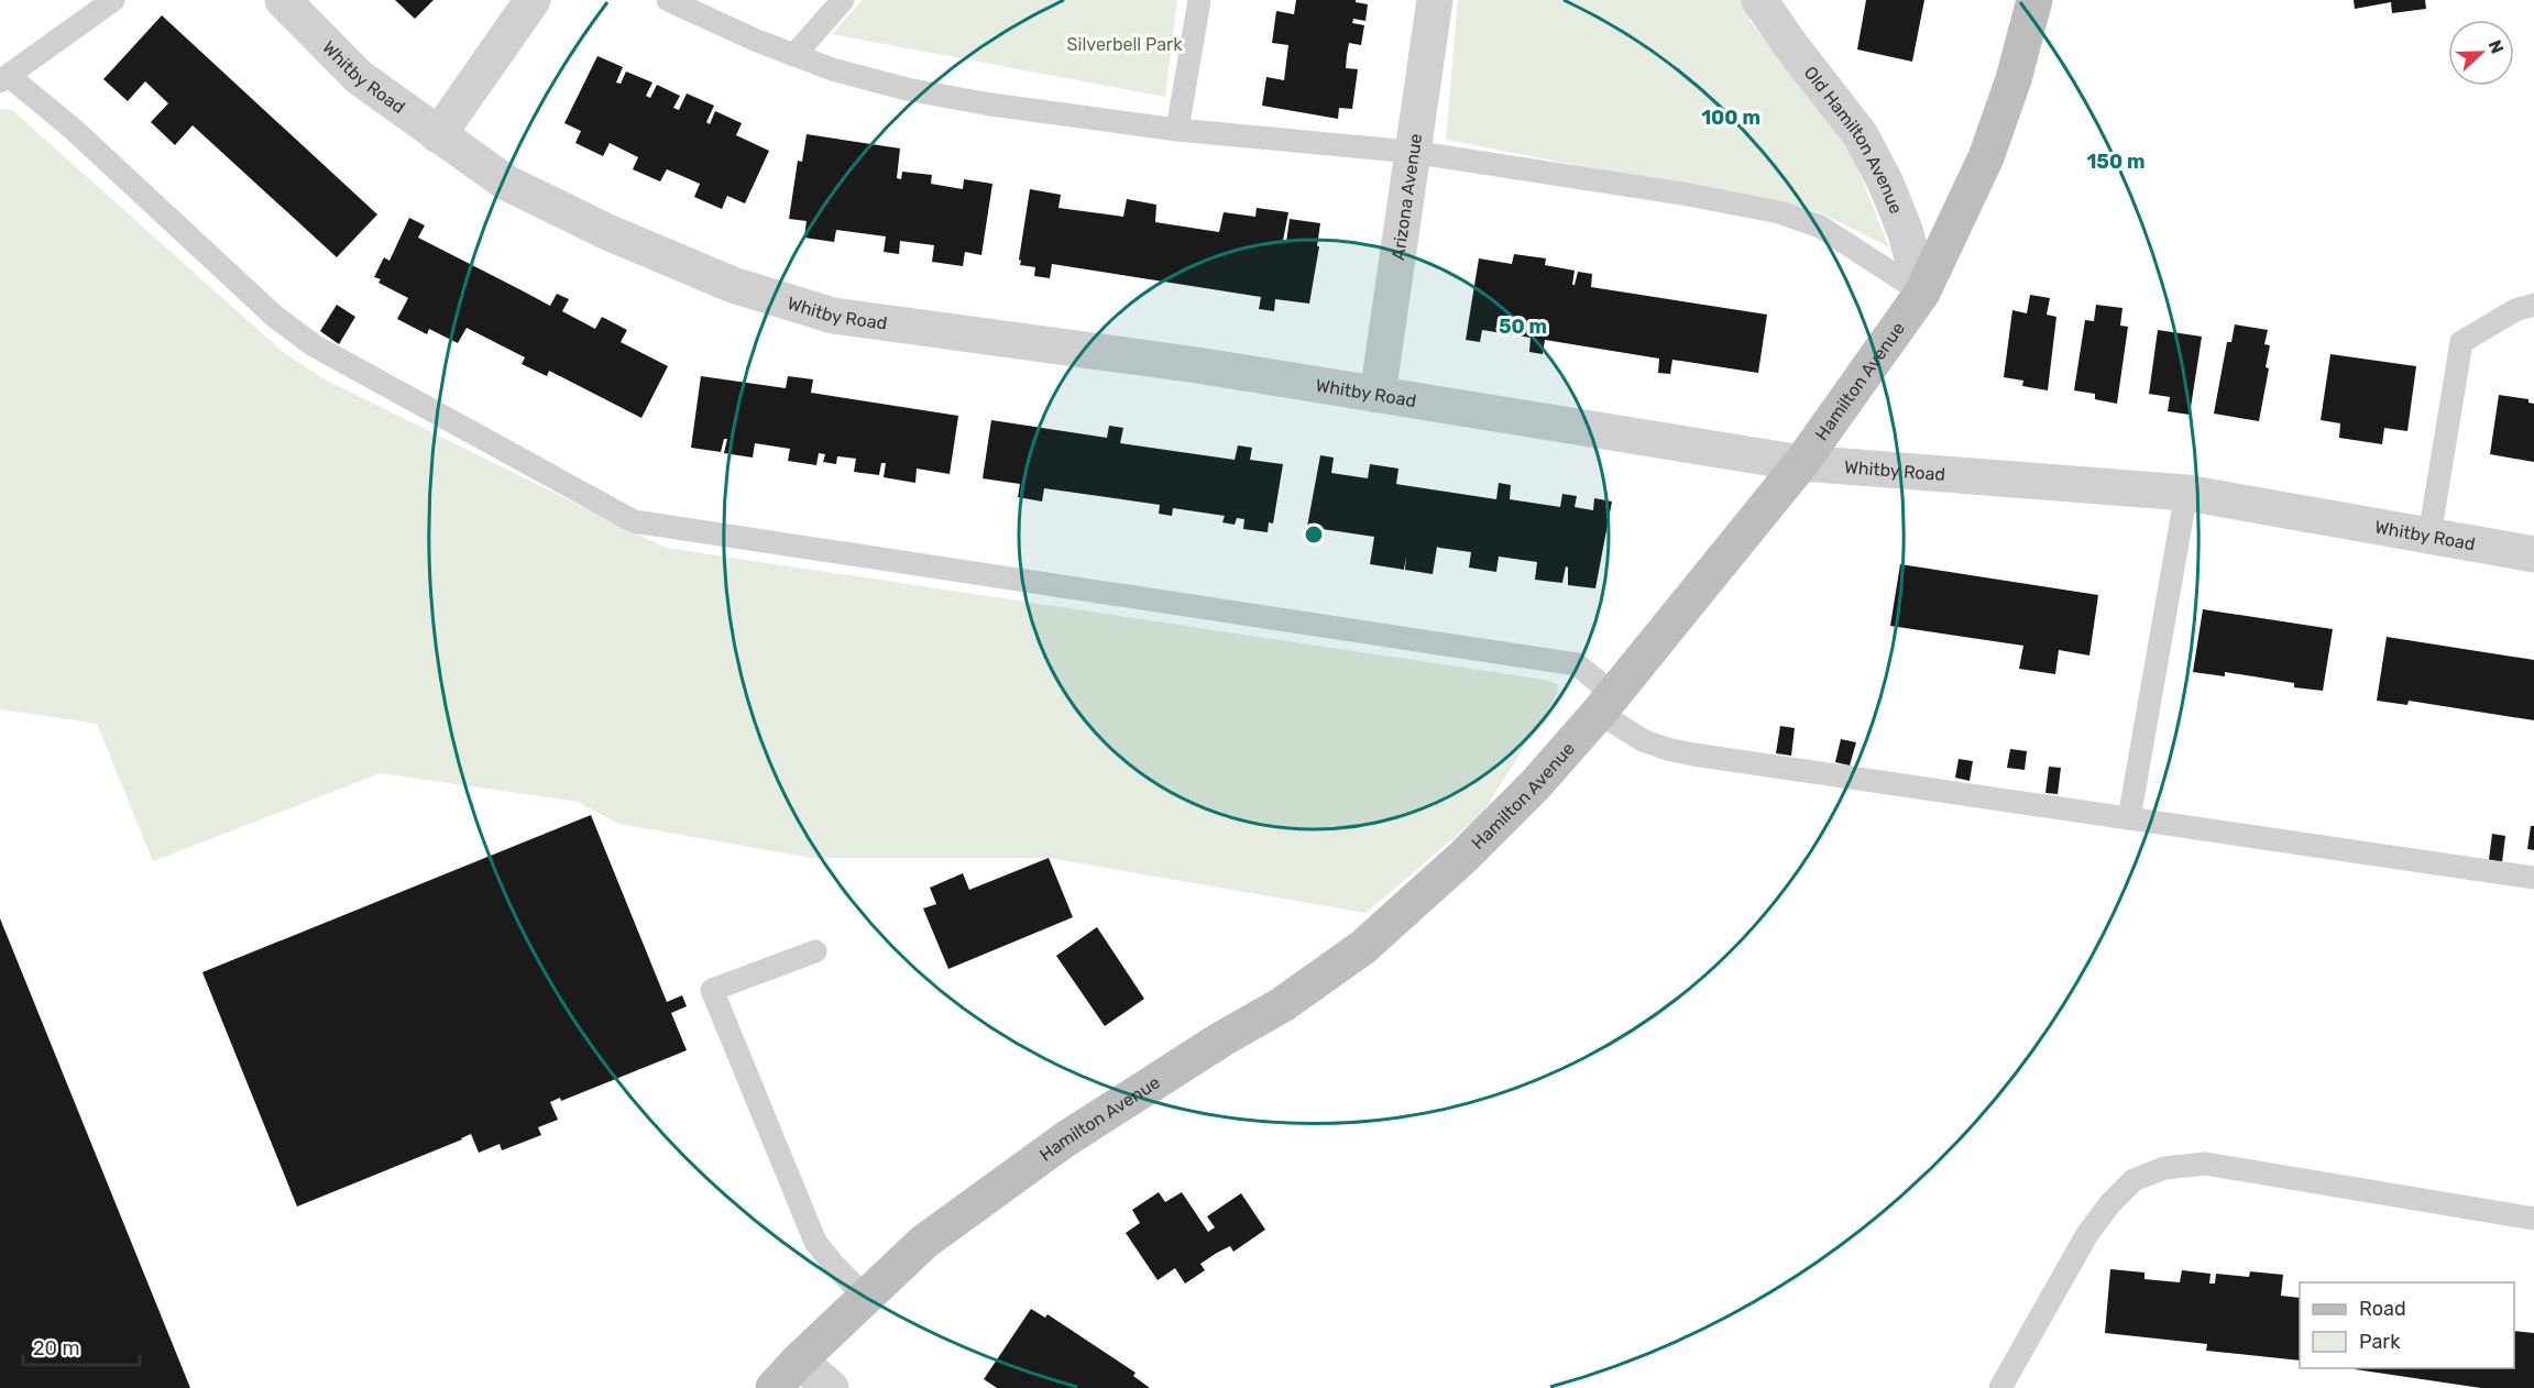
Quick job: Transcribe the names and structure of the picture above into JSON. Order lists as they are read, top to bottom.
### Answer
{
  "streets": {
    "street": [
      "Whitby Road",
      "Old Hamilton Avenue",
      "Arizona Avenue",
      "Hamilton Avenue"
    ]
  },
  "crossings": [
    ["Whitby Road", "Arizona Avenue"],
    ["Whitby Road", "Hamilton Avenue"],
    ["Old Hamilton Avenue", "Hamilton Avenue"]
  ],
  "parks": ["Silverbell Park"],
  "legend": ["Road", "Park"],
  "scale_bar": "20 m",
  "north": "right",
  "rings": ["100 m", "150 m", "50 m"]
}
